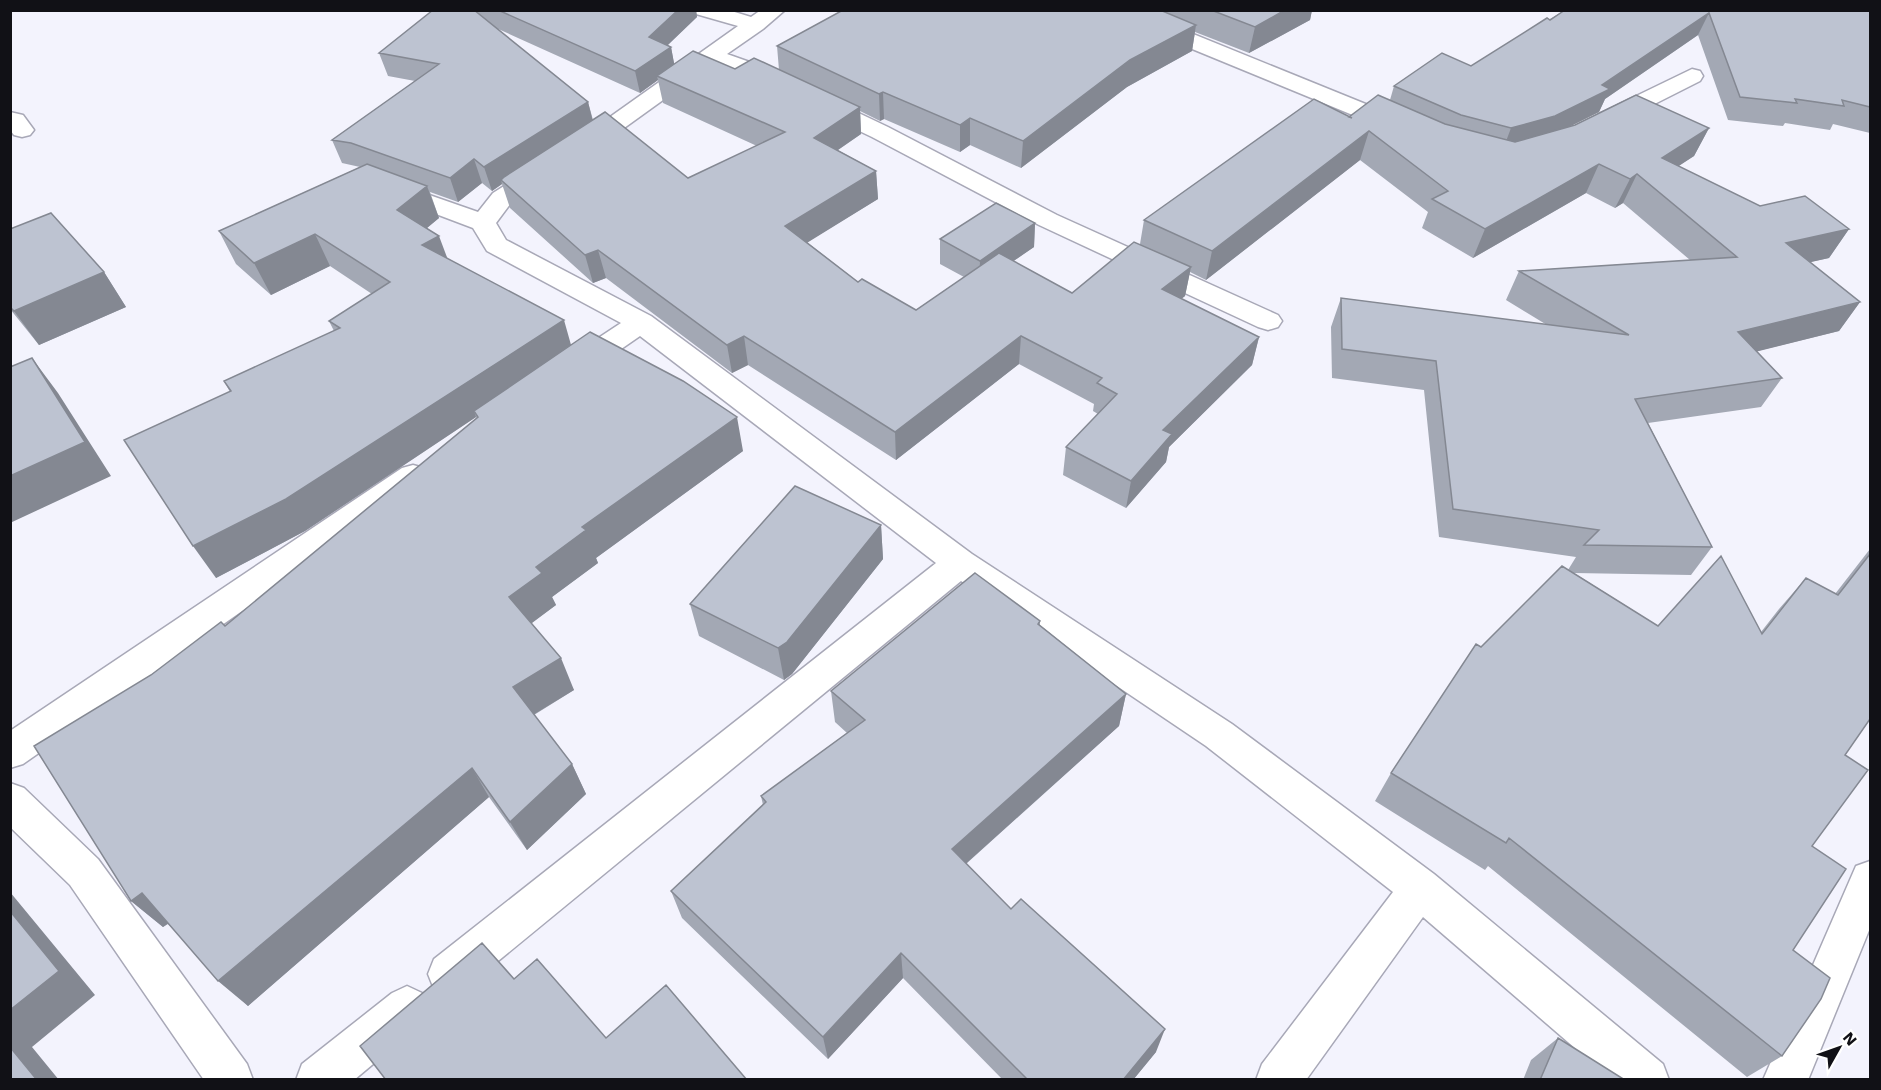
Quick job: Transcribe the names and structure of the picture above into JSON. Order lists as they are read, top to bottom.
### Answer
{
  "north": "top right"
}
